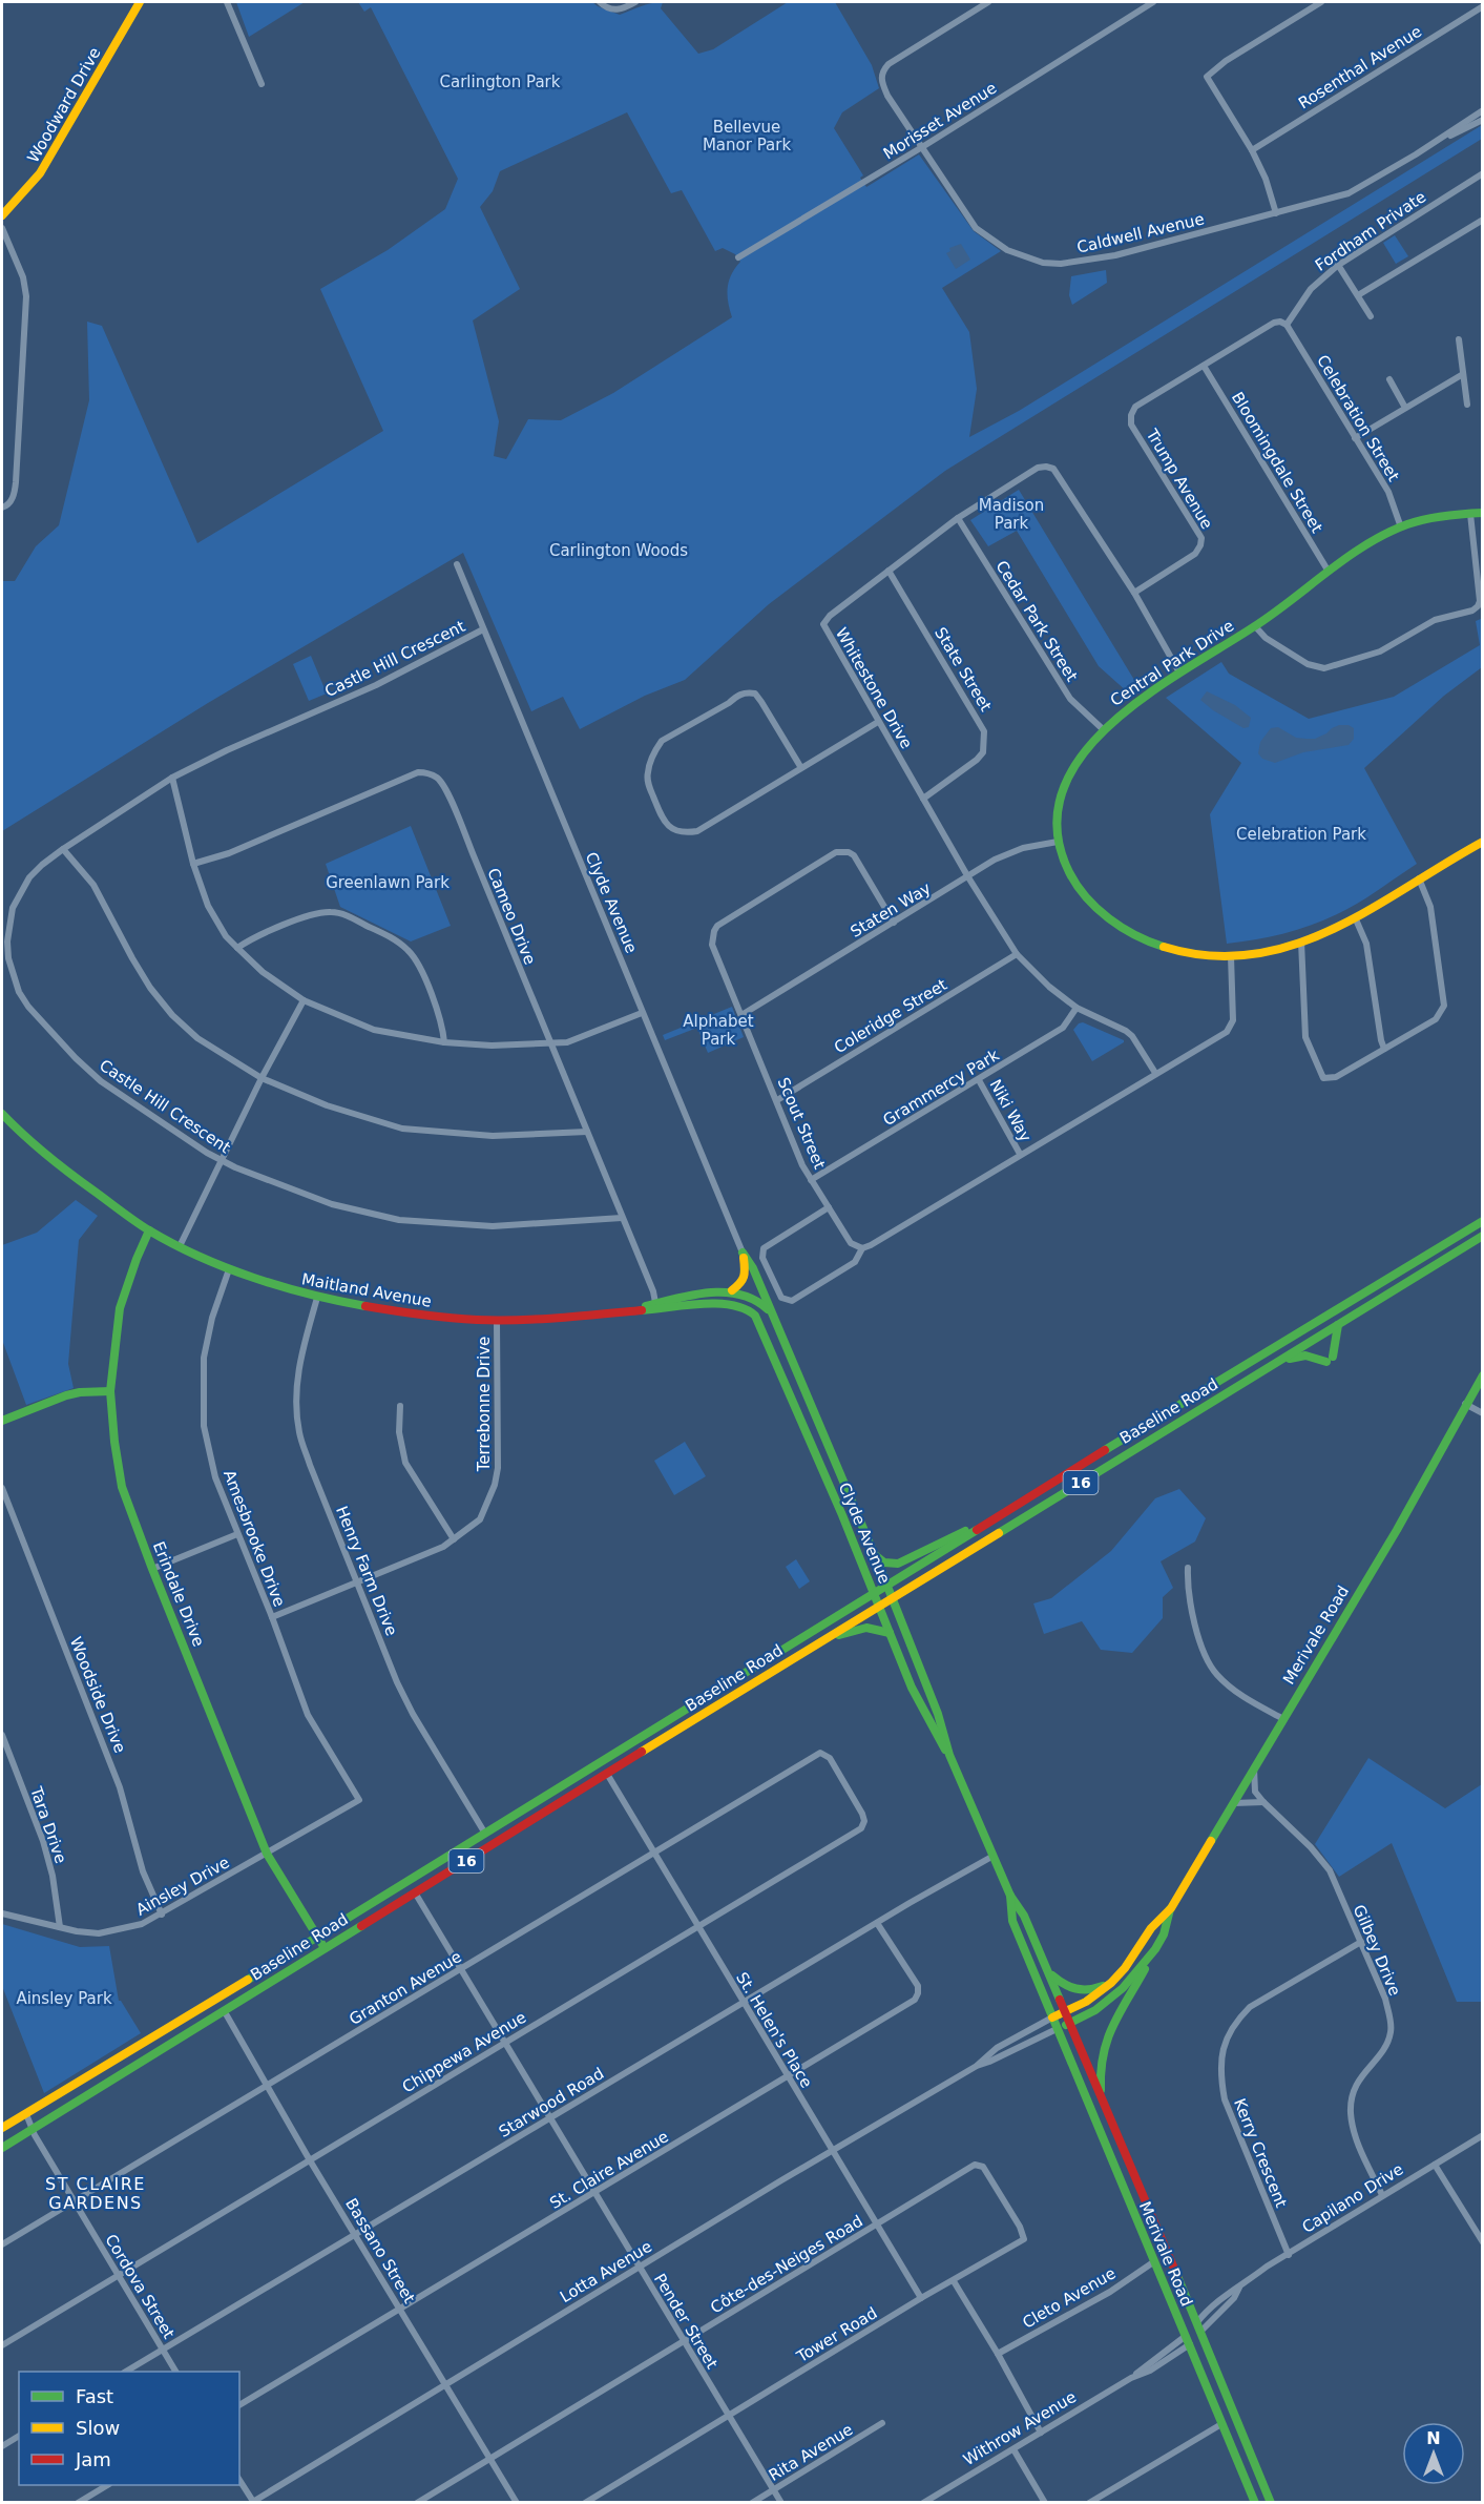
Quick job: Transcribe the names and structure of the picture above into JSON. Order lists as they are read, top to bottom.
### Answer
{
  "streets": {
    "main road": [
      "Woodward Drive",
      "Central Park Drive",
      "Clyde Avenue",
      "Maitland Avenue",
      "Baseline Road",
      "16",
      "Erindale Drive",
      "Merivale Road",
      "Capilano Drive"
    ],
    "street": [
      "Rosenthal Avenue",
      "Morisset Avenue",
      "Fordham Private",
      "Caldwell Avenue",
      "Celebration Street",
      "Bloomingdale Street",
      "Trump Avenue",
      "Cedar Park Street",
      "Castle Hill Crescent",
      "State Street",
      "Whitestone Drive",
      "Staten Way",
      "Cameo Drive",
      "Coleridge Street",
      "Grammercy Park",
      "Niki Way",
      "Scout Street",
      "Terrebonne Drive",
      "Amesbrooke Drive",
      "Henry Farm Drive",
      "Woodside Drive",
      "Tara Drive",
      "Ainsley Drive",
      "Gilbey Drive",
      "Granton Avenue",
      "St. Helen's Place",
      "Chippewa Avenue",
      "Starwood Road",
      "Kerry Crescent",
      "St. Claire Avenue",
      "Bassano Street",
      "Côte-des-Neiges Road",
      "Lotta Avenue",
      "Cordova Street",
      "Cleto Avenue",
      "Pender Street",
      "Tower Road",
      "Withrow Avenue",
      "Rita Avenue"
    ]
  },
  "crossings": [
    ["Morisset Avenue", "Caldwell Avenue"],
    ["Fordham Private", "Celebration Street"],
    ["Fordham Private", "Trump Avenue"],
    ["Celebration Street", "Trump Avenue"],
    ["Celebration Street", "Central Park Drive"],
    ["Bloomingdale Street", "Trump Avenue"],
    ["Bloomingdale Street", "Central Park Drive"],
    ["Trump Avenue", "Whitestone Drive"],
    ["Cedar Park Street", "Central Park Drive"],
    ["Cedar Park Street", "Whitestone Drive"],
    ["Castle Hill Crescent", "Clyde Avenue"],
    ["Castle Hill Crescent", "Cameo Drive"],
    ["Central Park Drive", "Whitestone Drive"],
    ["Central Park Drive", "Staten Way"],
    ["State Street", "Whitestone Drive"],
    ["Whitestone Drive", "Staten Way"],
    ["Whitestone Drive", "Coleridge Street"],
    ["Whitestone Drive", "Grammercy Park"],
    ["Clyde Avenue", "Maitland Avenue"],
    ["Clyde Avenue", "Baseline Road"],
    ["Clyde Avenue", "Merivale Road"],
    ["Clyde Avenue", "Starwood Road"],
    ["Clyde Avenue", "Lotta Avenue"],
    ["Staten Way", "Scout Street"],
    ["Cameo Drive", "Maitland Avenue"],
    ["Coleridge Street", "Scout Street"],
    ["Grammercy Park", "Niki Way"],
    ["Grammercy Park", "Scout Street"],
    ["Maitland Avenue", "Terrebonne Drive"],
    ["Maitland Avenue", "Amesbrooke Drive"],
    ["Maitland Avenue", "Henry Farm Drive"],
    ["Maitland Avenue", "Erindale Drive"],
    ["Terrebonne Drive", "Amesbrooke Drive"],
    ["Terrebonne Drive", "Henry Farm Drive"],
    ["Baseline Road", "Henry Farm Drive"],
    ["Baseline Road", "Erindale Drive"],
    ["Baseline Road", "St. Helen's Place"],
    ["Baseline Road", "Bassano Street"],
    ["Baseline Road", "Cordova Street"],
    ["Baseline Road", "Pender Street"],
    ["Amesbrooke Drive", "Ainsley Drive"],
    ["Erindale Drive", "Ainsley Drive"],
    ["Merivale Road", "Gilbey Drive"],
    ["Merivale Road", "Capilano Drive"],
    ["Merivale Road", "Lotta Avenue"],
    ["Merivale Road", "Cleto Avenue"],
    ["Merivale Road", "Withrow Avenue"],
    ["Woodside Drive", "Ainsley Drive"],
    ["Tara Drive", "Ainsley Drive"],
    ["Gilbey Drive", "Kerry Crescent"],
    ["Gilbey Drive", "Capilano Drive"],
    ["Granton Avenue", "St. Helen's Place"],
    ["Granton Avenue", "Chippewa Avenue"],
    ["Granton Avenue", "Bassano Street"],
    ["Granton Avenue", "Cordova Street"],
    ["Granton Avenue", "Pender Street"],
    ["St. Helen's Place", "Chippewa Avenue"],
    ["St. Helen's Place", "Starwood Road"],
    ["St. Helen's Place", "St. Claire Avenue"],
    ["St. Helen's Place", "Côte-des-Neiges Road"],
    ["St. Helen's Place", "Lotta Avenue"],
    ["St. Helen's Place", "Tower Road"],
    ["Chippewa Avenue", "Bassano Street"],
    ["Chippewa Avenue", "Cordova Street"],
    ["Chippewa Avenue", "Pender Street"],
    ["Starwood Road", "St. Claire Avenue"],
    ["Starwood Road", "Bassano Street"],
    ["Starwood Road", "Cordova Street"],
    ["Starwood Road", "Pender Street"],
    ["Kerry Crescent", "Capilano Drive"],
    ["St. Claire Avenue", "Bassano Street"],
    ["St. Claire Avenue", "Pender Street"],
    ["Capilano Drive", "Withrow Avenue"],
    ["Bassano Street", "Côte-des-Neiges Road"],
    ["Bassano Street", "Lotta Avenue"],
    ["Côte-des-Neiges Road", "Pender Street"],
    ["Côte-des-Neiges Road", "Tower Road"],
    ["Lotta Avenue", "Pender Street"],
    ["Pender Street", "Tower Road"],
    ["Pender Street", "Rita Avenue"]
  ],
  "districts": ["ST CLAIRE GARDENS"],
  "parks": [
    "Carlington Park",
    "Bellevue Manor Park",
    "Madison Park",
    "Carlington Woods",
    "Celebration Park",
    "Greenlawn Park",
    "Alphabet Park",
    "Ainsley Park"
  ],
  "legend": ["Fast", "Slow", "Jam"],
  "north": "top"
}
